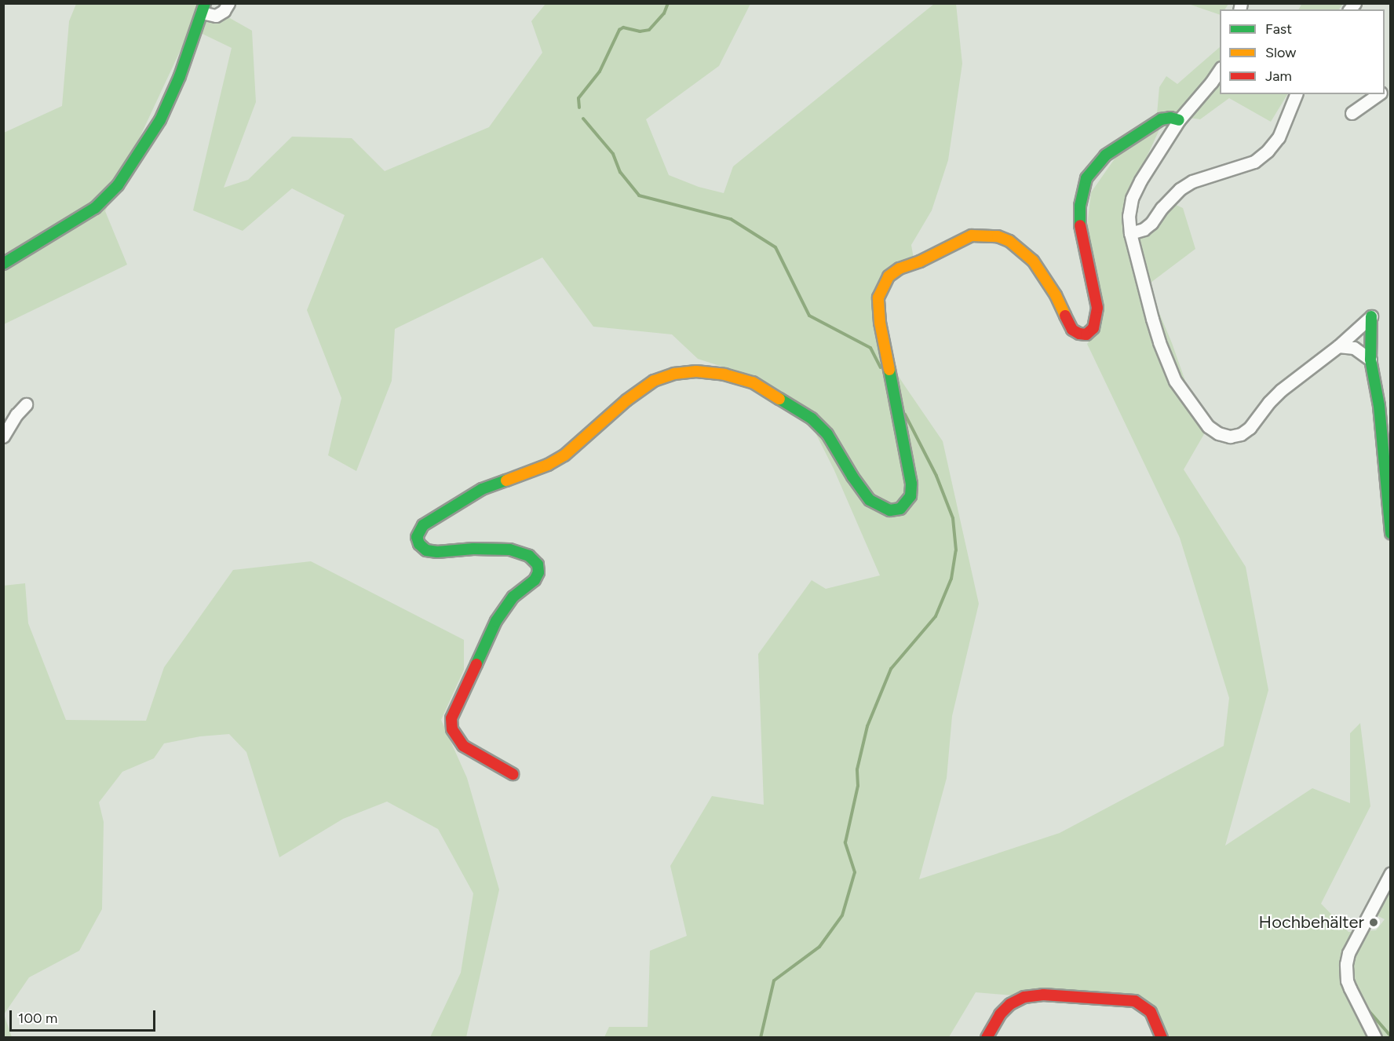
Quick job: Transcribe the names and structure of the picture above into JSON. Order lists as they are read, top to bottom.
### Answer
{
  "places": ["Hochbehälter"],
  "legend": ["Fast", "Slow", "Jam"],
  "scale_bar": "100 m"
}
